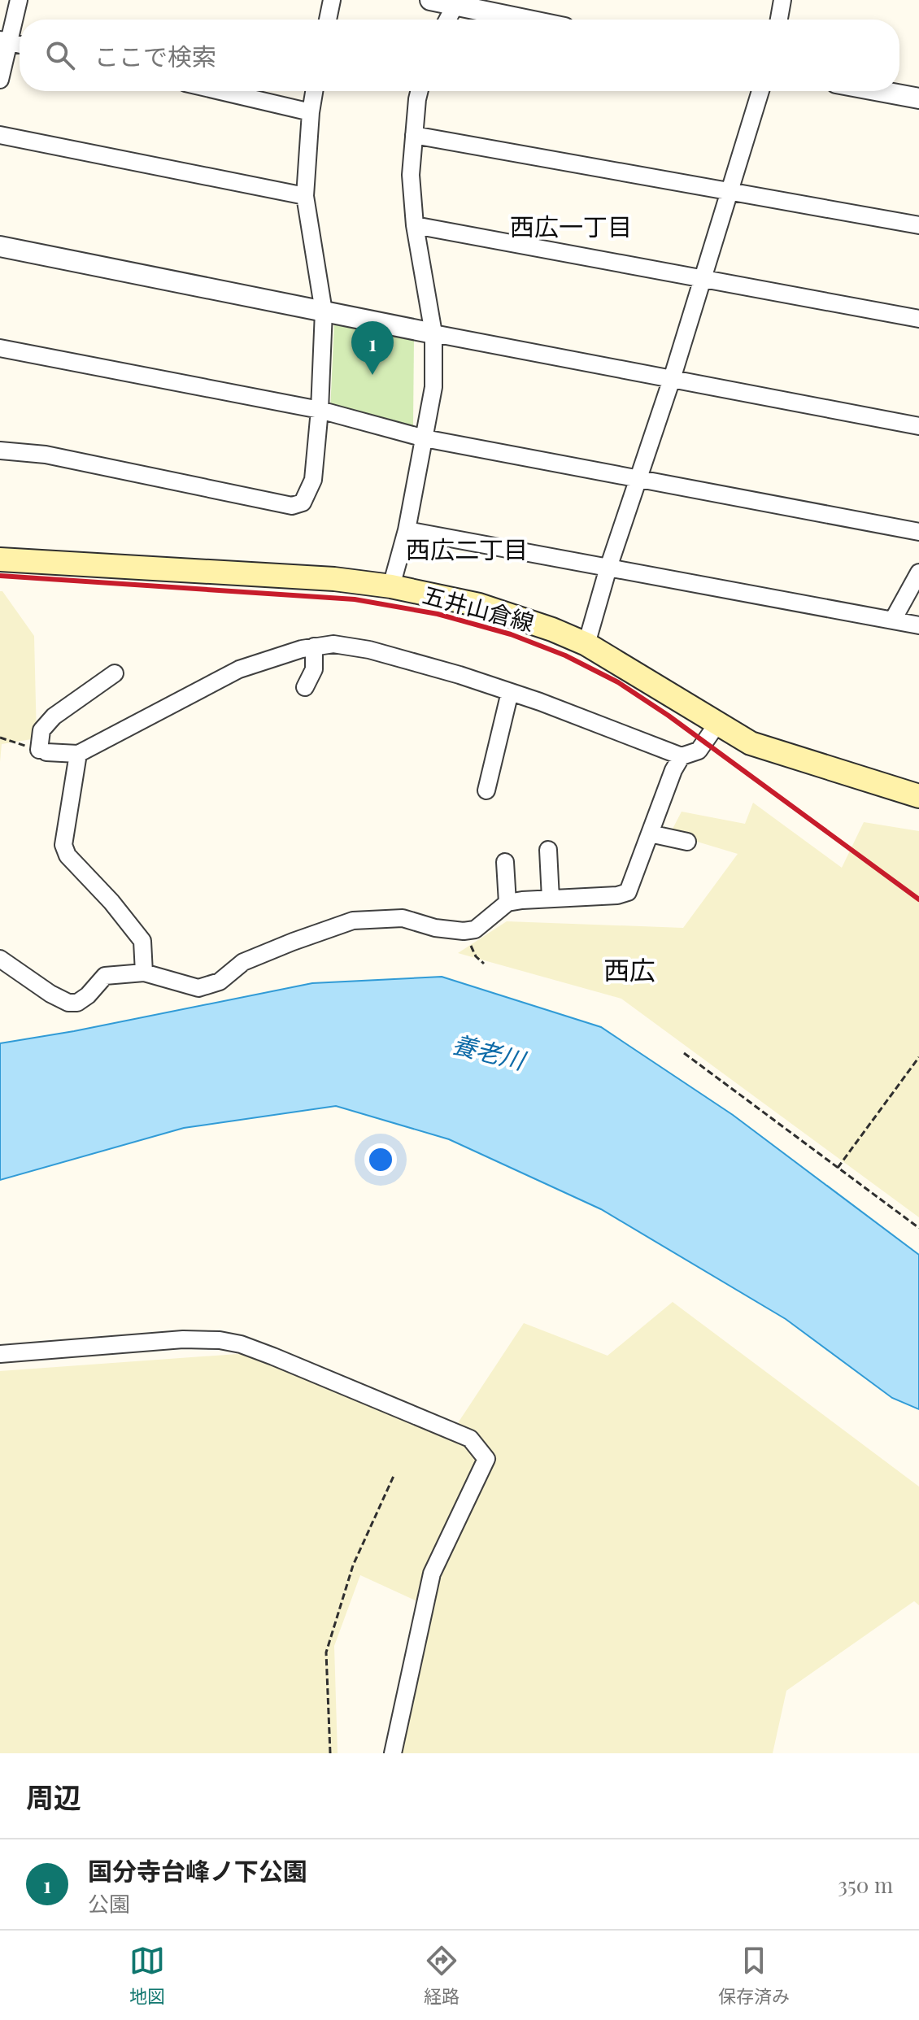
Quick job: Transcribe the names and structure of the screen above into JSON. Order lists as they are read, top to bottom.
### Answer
{
  "streets": {
    "main road": ["五井山倉線"]
  },
  "districts": ["西広一丁目", "西広二丁目", "西広"],
  "water": ["養老川"],
  "page": {
    "search": "ここで検索",
    "pins": "1",
    "heading": "周辺",
    "list": [
      {
        "mark": "1",
        "name": "国分寺台峰ノ下公園",
        "note": "公園",
        "value": "350 m"
      }
    ],
    "nav": ["地図", "経路", "保存済み"]
  }
}
